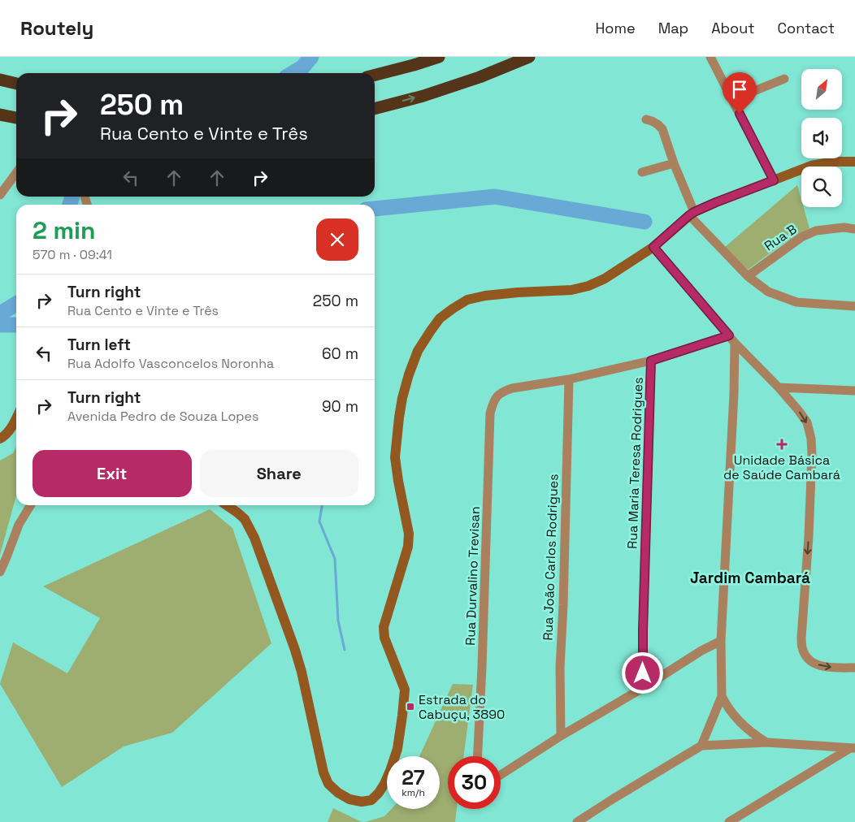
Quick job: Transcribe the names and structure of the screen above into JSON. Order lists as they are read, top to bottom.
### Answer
{
  "streets": {
    "street": [
      "Rua B",
      "Rua Maria Teresa Rodrigues",
      "Rua João Carlos Rodrigues",
      "Rua Durvalino Trevisan"
    ]
  },
  "crossings": [
    ["Rua João Carlos Rodrigues", "Rua Durvalino Trevisan"]
  ],
  "districts": ["Jardim Cambará"],
  "places": {
    "health": ["Unidade Básica de Saúde Cambará"],
    "transit": ["Estrada do Cabuçu, 3890"]
  },
  "north": "top right",
  "page": {
    "header": "Routely",
    "nav": [
      "Home",
      "Map",
      "About",
      "Contact"
    ],
    "turn": ["250 m", "Rua Cento e Vinte e Três"],
    "heading": ["2 min", "570 m · 09:41"],
    "list": [
      {
        "name": "Turn right",
        "note": "Rua Cento e Vinte e Três",
        "value": "250 m"
      },
      {
        "name": "Turn left",
        "note": "Rua Adolfo Vasconcelos Noronha",
        "value": "60 m"
      },
      {
        "name": "Turn right",
        "note": "Avenida Pedro de Souza Lopes",
        "value": "90 m"
      }
    ],
    "buttons": ["Exit", "Share"],
    "speed": "27 km/h",
    "limit": "30"
  }
}
